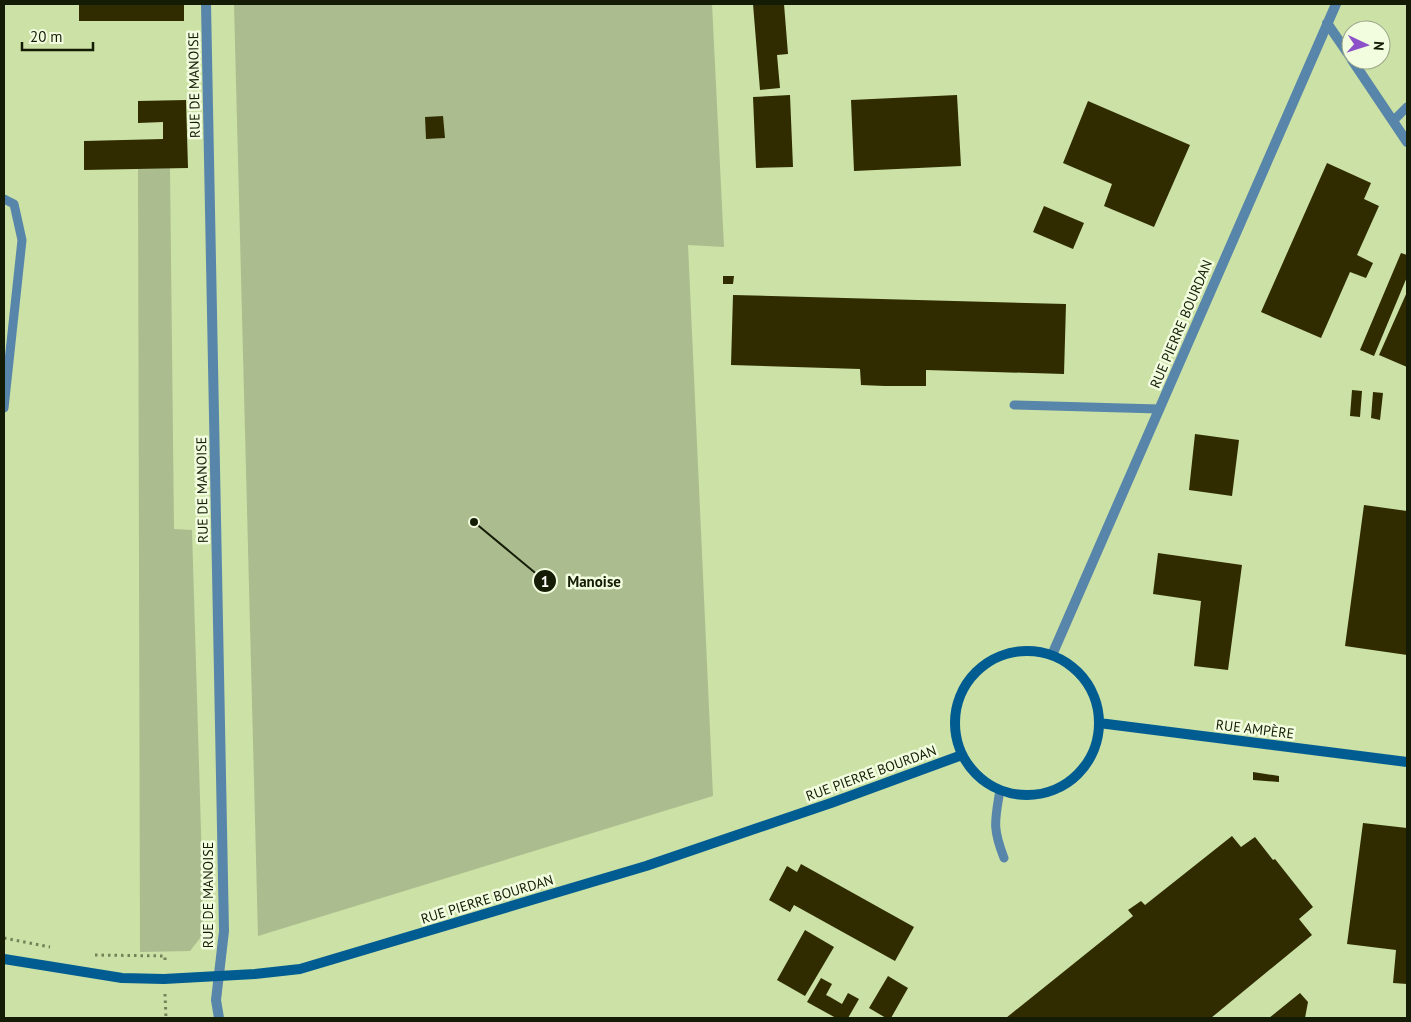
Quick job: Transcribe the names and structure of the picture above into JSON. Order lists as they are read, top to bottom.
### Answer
{
  "streets": {
    "street": ["RUE DE MANOISE", "RUE PIERRE BOURDAN", "RUE AMPÈRE"]
  },
  "crossings": [
    ["RUE DE MANOISE", "RUE PIERRE BOURDAN"],
    ["RUE PIERRE BOURDAN", "RUE AMPÈRE"]
  ],
  "places": ["Manoise"],
  "scale_bar": "20 m",
  "north": "right"
}
